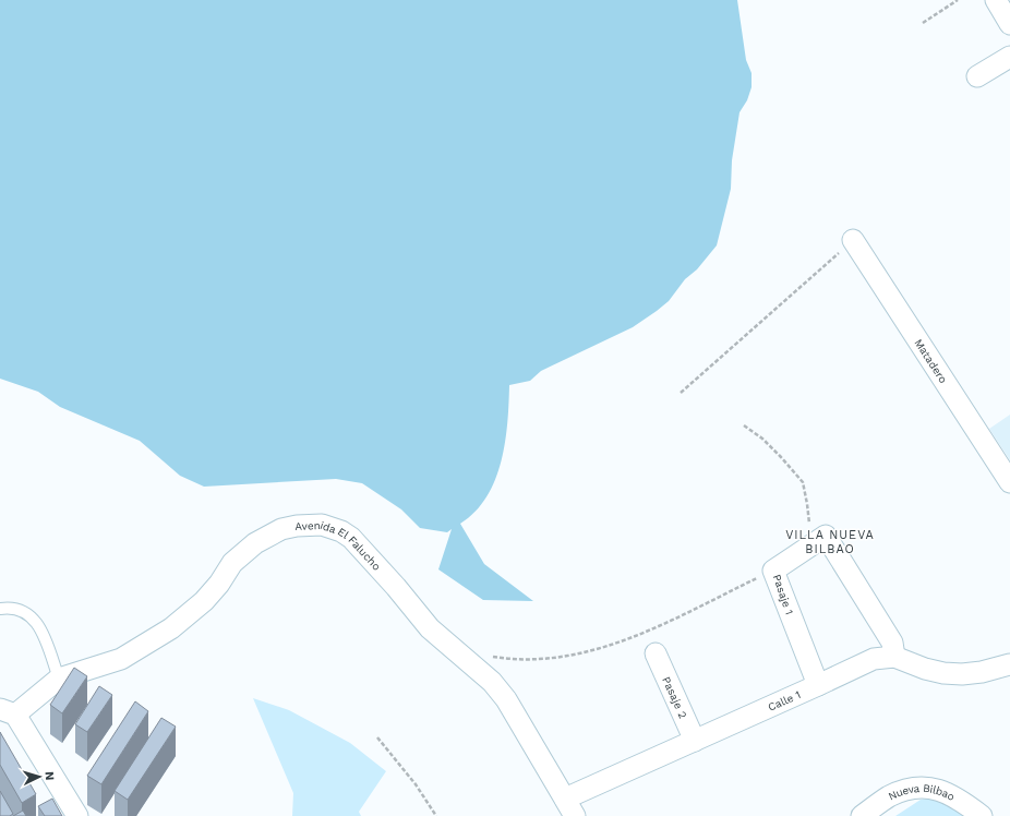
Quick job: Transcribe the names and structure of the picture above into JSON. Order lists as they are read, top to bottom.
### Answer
{
  "streets": {
    "street": [
      "Matadero",
      "Avenida El Falucho",
      "Pasaje 1",
      "Pasaje 2",
      "Calle 1",
      "Nueva Bilbao"
    ]
  },
  "crossings": [
    ["Avenida El Falucho", "Calle 1"],
    ["Pasaje 1", "Calle 1"],
    ["Pasaje 2", "Calle 1"]
  ],
  "districts": ["VILLA NUEVA BILBAO"],
  "north": "right"
}
